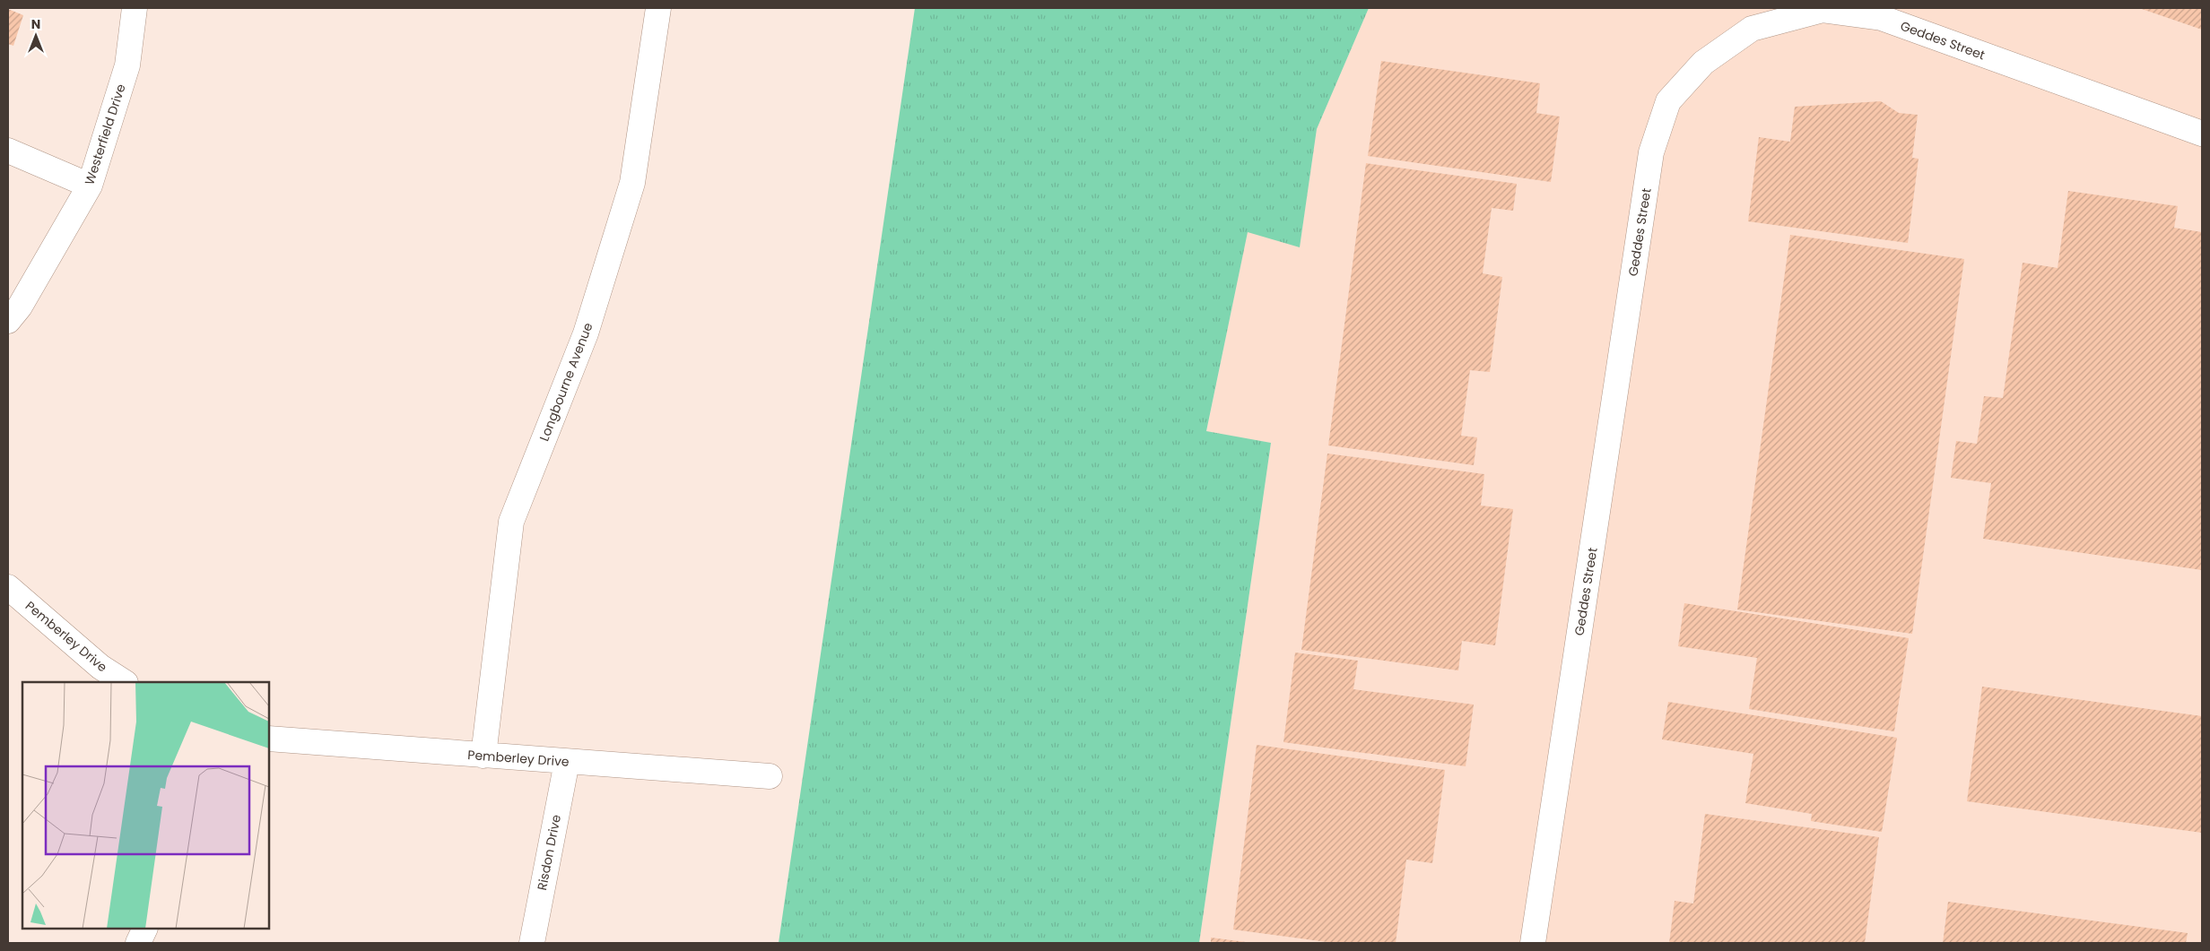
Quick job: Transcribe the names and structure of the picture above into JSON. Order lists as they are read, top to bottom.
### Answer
{
  "streets": {
    "street": [
      "Geddes Street",
      "Westerfield Drive",
      "Longbourne Avenue",
      "Pemberley Drive",
      "Risdon Drive"
    ]
  },
  "crossings": [
    ["Longbourne Avenue", "Pemberley Drive"],
    ["Pemberley Drive", "Risdon Drive"]
  ],
  "north": "top"
}
